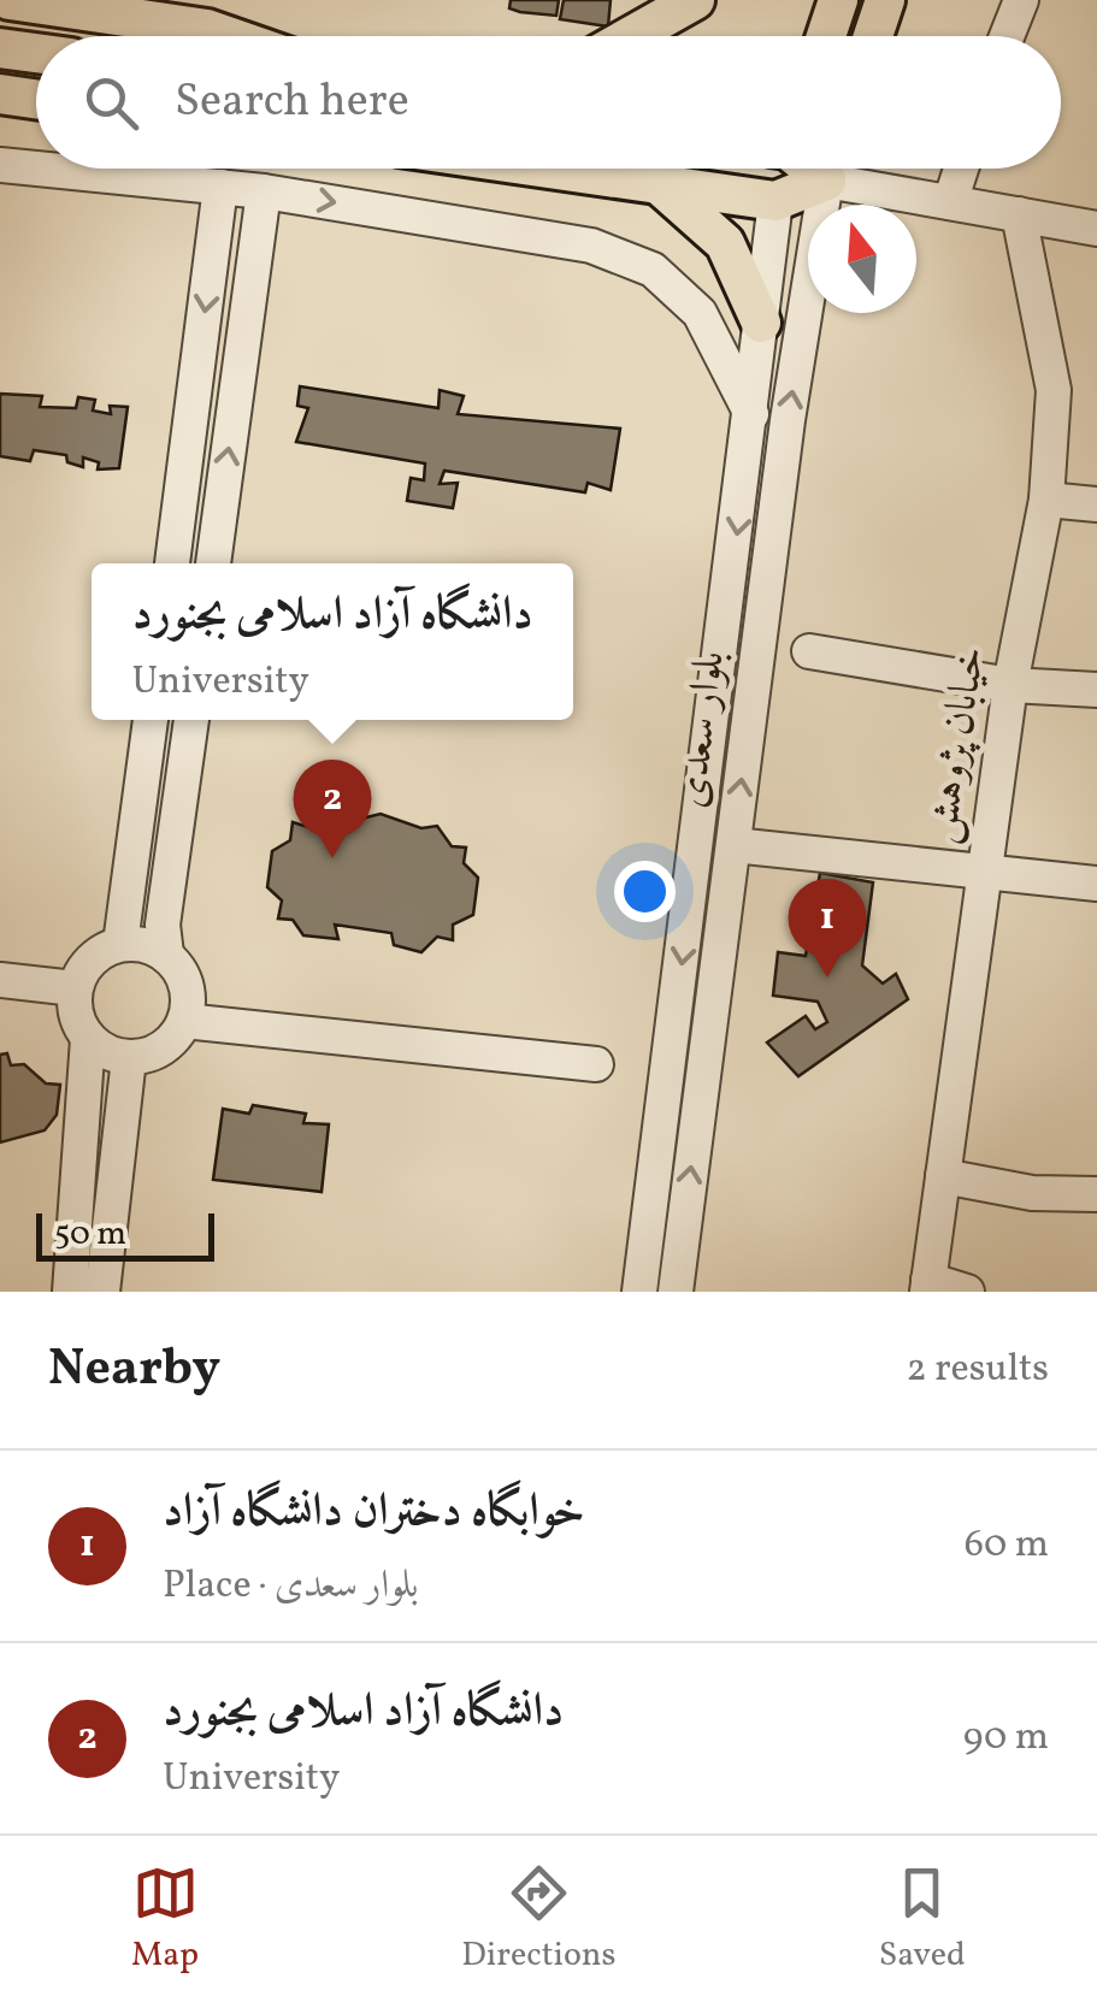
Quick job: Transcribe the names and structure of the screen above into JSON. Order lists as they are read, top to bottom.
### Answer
{
  "streets": {
    "street": ["بلوار سعدی", "خیابان پژوهش"]
  },
  "scale_bar": "50 m",
  "north": "top",
  "page": {
    "search": "Search here",
    "popup": ["دانشگاه آزاد اسلامی بجنورد", "University"],
    "pins": ["2", "1"],
    "scale": "50 m",
    "heading": ["Nearby", "2 results"],
    "list": [
      {
        "mark": "1",
        "name": "خوابگاه دختران دانشگاه آزاد",
        "note": "Place · بلوار سعدی",
        "value": "60 m"
      },
      {
        "mark": "2",
        "name": "دانشگاه آزاد اسلامی بجنورد",
        "note": "University",
        "value": "90 m"
      }
    ],
    "nav": ["Map", "Directions", "Saved"]
  }
}
